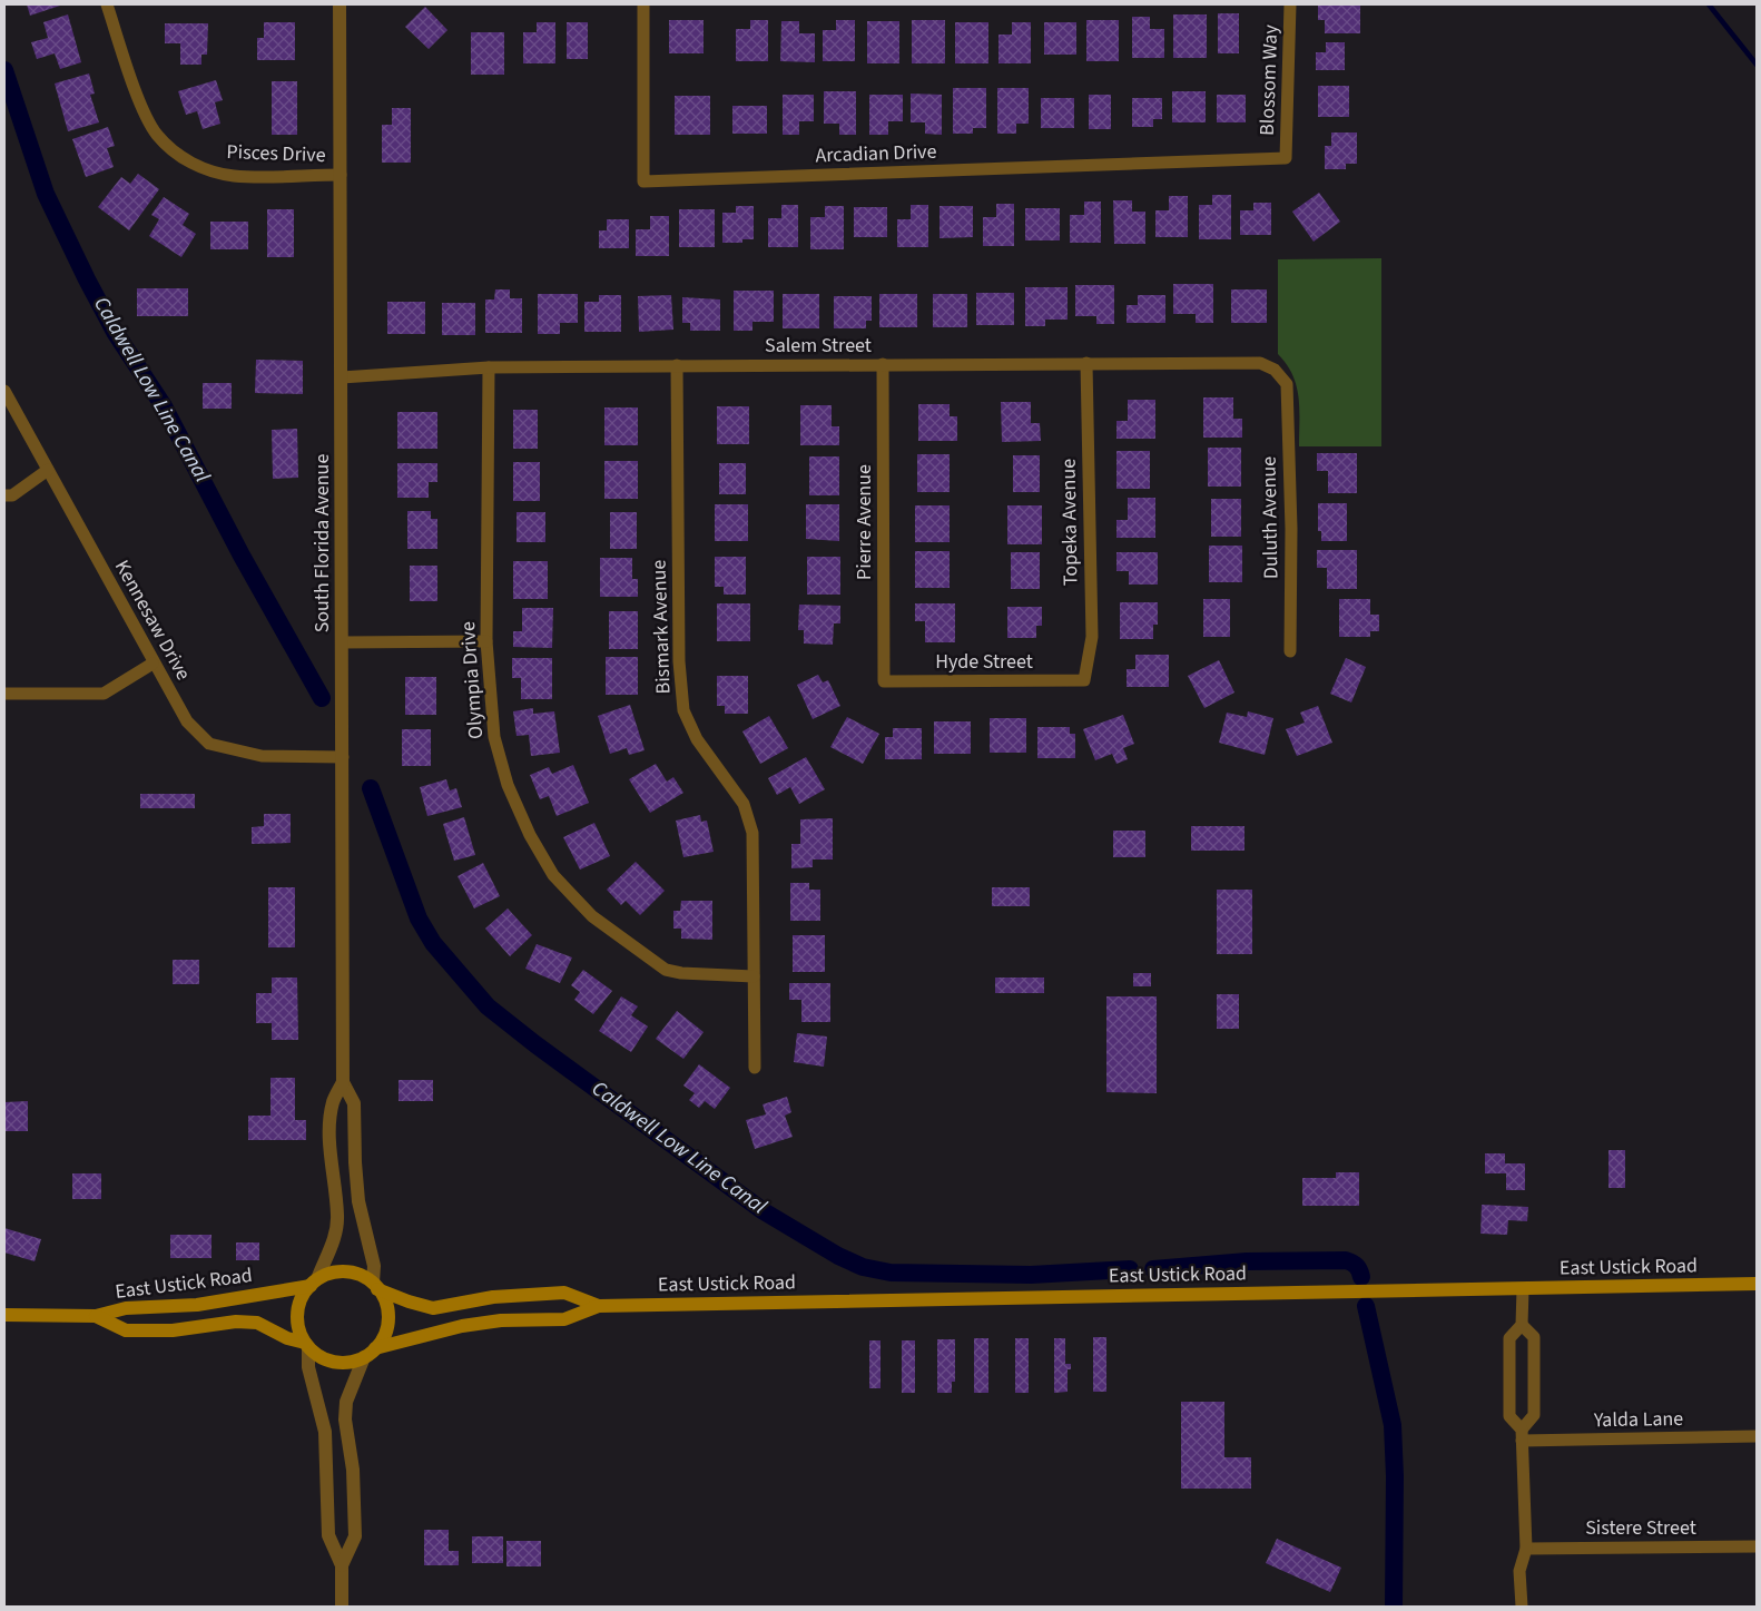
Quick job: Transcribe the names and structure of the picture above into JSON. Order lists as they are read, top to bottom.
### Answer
{
  "streets": {
    "main road": ["East Ustick Road"],
    "street": [
      "Blossom Way",
      "Pisces Drive",
      "Arcadian Drive",
      "Salem Street",
      "Duluth Avenue",
      "Pierre Avenue",
      "Topeka Avenue",
      "South Florida Avenue",
      "Kennesaw Drive",
      "Bismark Avenue",
      "Hyde Street",
      "Olympia Drive",
      "Yalda Lane",
      "Sistere Street"
    ]
  },
  "crossings": [
    ["Blossom Way", "Arcadian Drive"],
    ["Pisces Drive", "South Florida Avenue"],
    ["Salem Street", "Duluth Avenue"],
    ["Salem Street", "Pierre Avenue"],
    ["Salem Street", "Topeka Avenue"],
    ["Salem Street", "South Florida Avenue"],
    ["Salem Street", "Bismark Avenue"],
    ["Salem Street", "Olympia Drive"],
    ["Pierre Avenue", "Hyde Street"],
    ["Topeka Avenue", "Hyde Street"],
    ["South Florida Avenue", "Kennesaw Drive"],
    ["South Florida Avenue", "East Ustick Road"],
    ["Bismark Avenue", "Olympia Drive"]
  ],
  "water": ["Caldwell Low Line Canal"]
}
